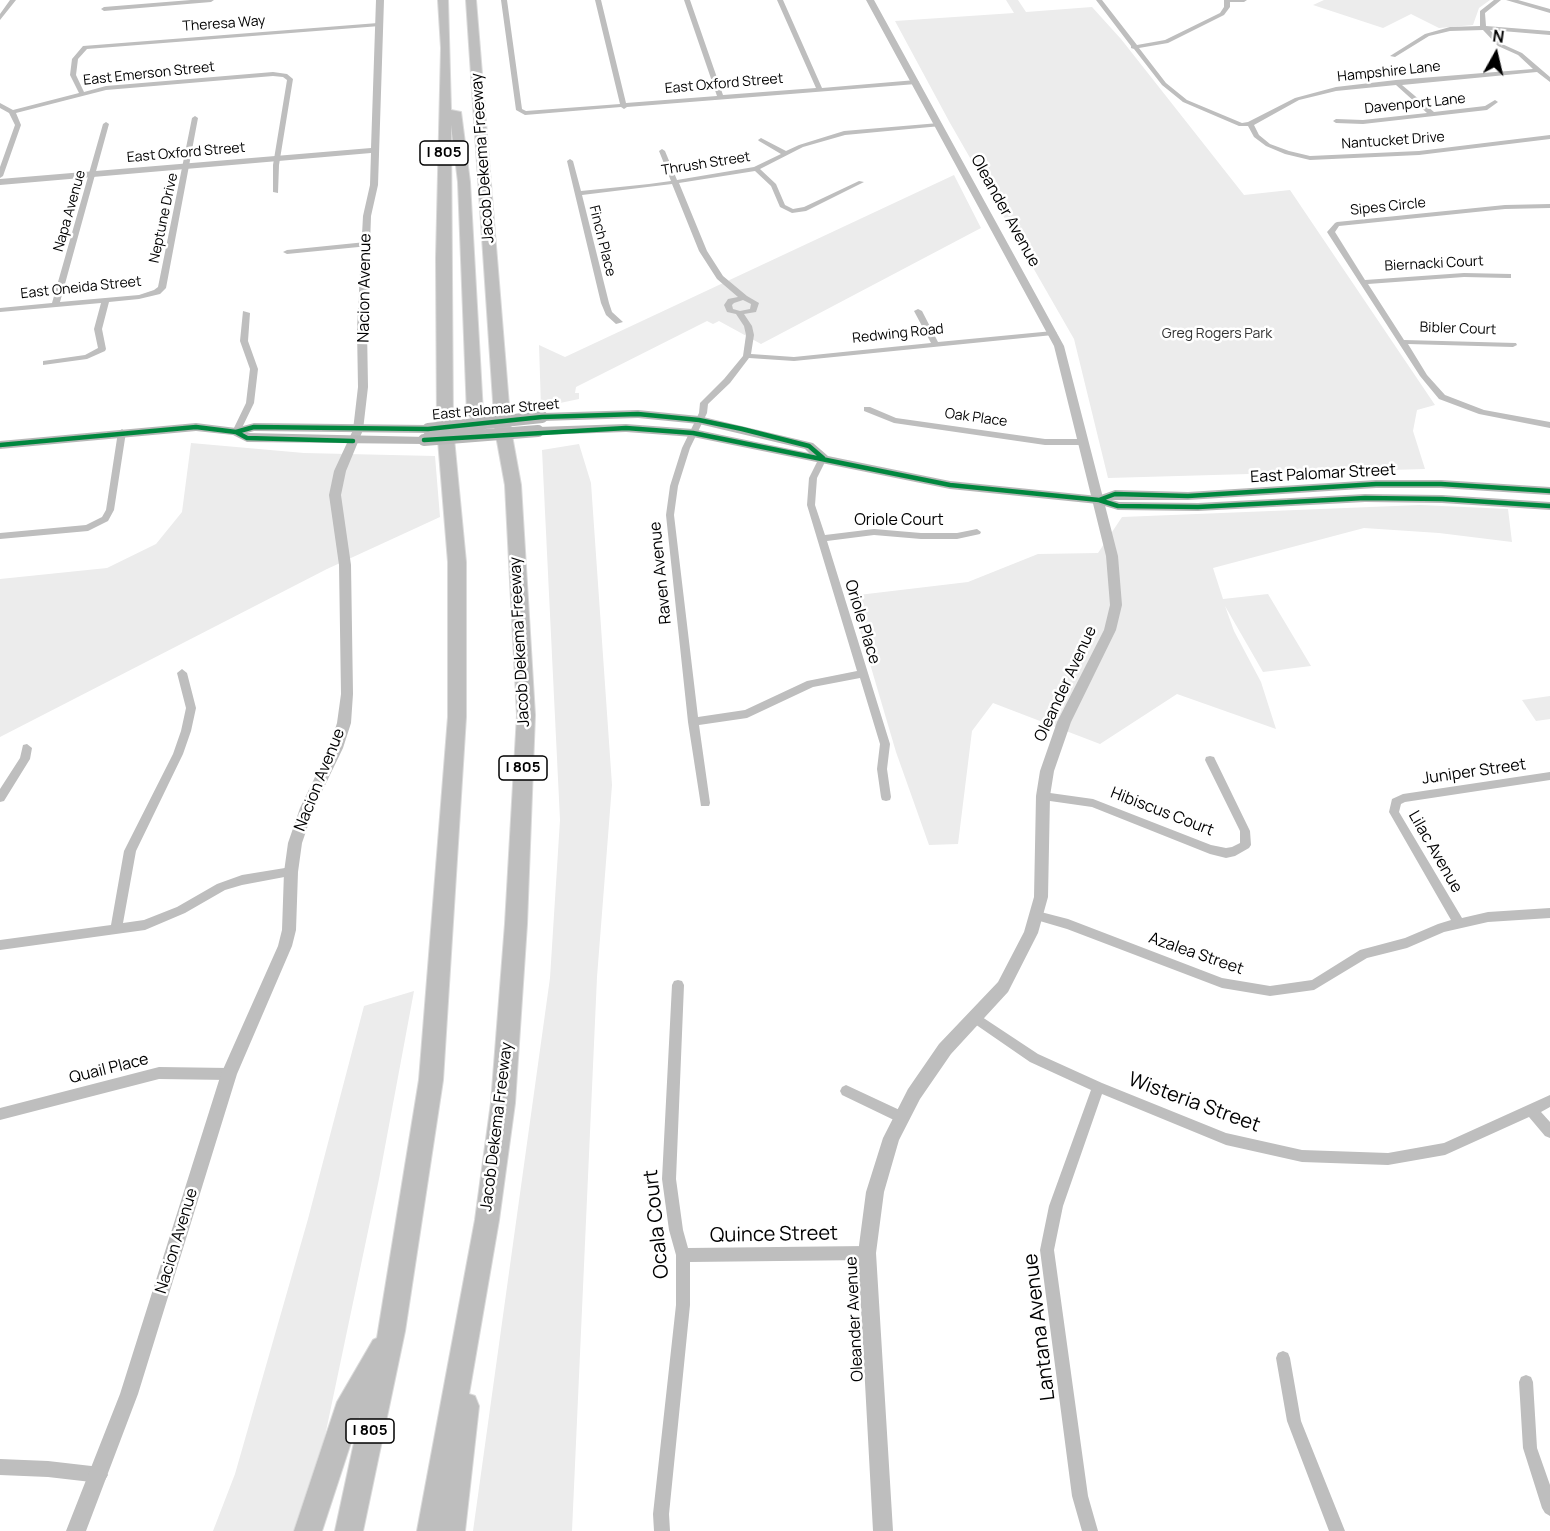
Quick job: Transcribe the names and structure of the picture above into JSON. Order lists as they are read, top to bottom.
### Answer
{
  "streets": {
    "highway": ["I 805", "Jacob Dekema Freeway"],
    "main road": ["East Palomar Street"],
    "street": [
      "Theresa Way",
      "Hampshire Lane",
      "East Emerson Street",
      "East Oxford Street",
      "Davenport Lane",
      "Nantucket Drive",
      "Thrush Street",
      "Sipes Circle",
      "Napa Avenue",
      "Oleander Avenue",
      "Neptune Drive",
      "Finch Place",
      "Biernacki Court",
      "East Oneida Street",
      "Nacion Avenue",
      "Bibler Court",
      "Redwing Road",
      "Oak Place",
      "Oriole Court",
      "Raven Avenue",
      "Oriole Place",
      "Juniper Street",
      "Hibiscus Court",
      "Lilac Avenue",
      "Azalea Street",
      "Quail Place",
      "Wisteria Street",
      "Ocala Court",
      "Quince Street",
      "Lantana Avenue"
    ]
  },
  "crossings": [
    ["Theresa Way", "East Emerson Street"],
    ["Theresa Way", "Nacion Avenue"],
    ["Hampshire Lane", "Nantucket Drive"],
    ["East Emerson Street", "East Oxford Street"],
    ["East Oxford Street", "Napa Avenue"],
    ["East Oxford Street", "Oleander Avenue"],
    ["East Oxford Street", "Neptune Drive"],
    ["East Oxford Street", "Nacion Avenue"],
    ["Thrush Street", "Oleander Avenue"],
    ["Thrush Street", "Finch Place"],
    ["Sipes Circle", "Biernacki Court"],
    ["Sipes Circle", "Bibler Court"],
    ["Napa Avenue", "East Oneida Street"],
    ["Oleander Avenue", "Redwing Road"],
    ["Oleander Avenue", "East Palomar Street"],
    ["Oleander Avenue", "Oak Place"],
    ["Oleander Avenue", "Hibiscus Court"],
    ["Oleander Avenue", "Azalea Street"],
    ["Oleander Avenue", "Wisteria Street"],
    ["Oleander Avenue", "Quince Street"],
    ["Neptune Drive", "East Oneida Street"],
    ["Nacion Avenue", "East Palomar Street"],
    ["Nacion Avenue", "Quail Place"],
    ["Redwing Road", "Raven Avenue"],
    ["East Palomar Street", "Raven Avenue"],
    ["East Palomar Street", "Oriole Place"],
    ["Oriole Court", "Oriole Place"],
    ["Juniper Street", "Lilac Avenue"],
    ["Lilac Avenue", "Azalea Street"],
    ["Wisteria Street", "Lantana Avenue"],
    ["Ocala Court", "Quince Street"]
  ],
  "parks": ["Greg Rogers Park"],
  "north": "top"
}
